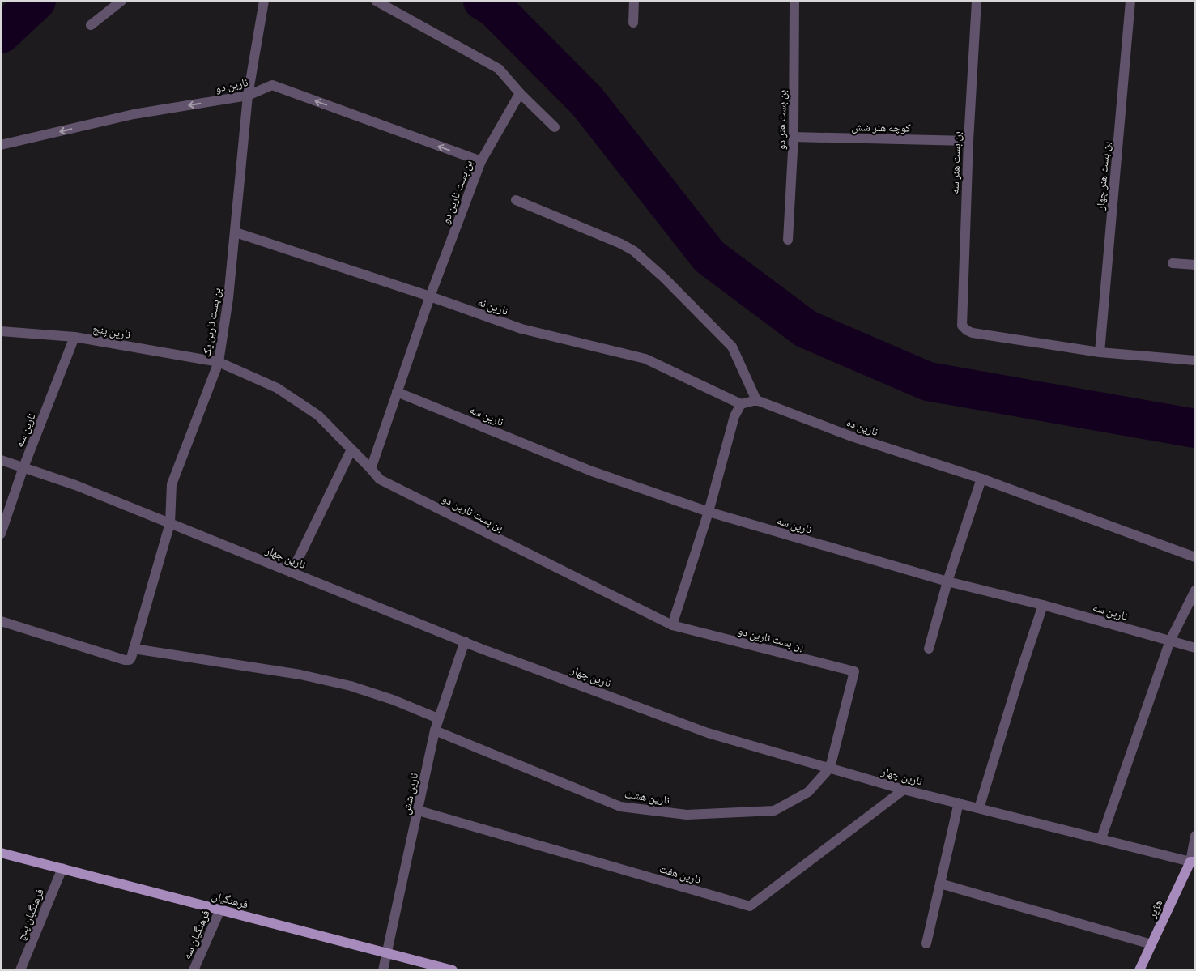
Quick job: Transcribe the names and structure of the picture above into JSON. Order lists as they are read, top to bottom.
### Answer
{
  "streets": {
    "main road": ["فرهنگیان", "هژیر"],
    "street": [
      "نارین دو",
      "بن بست هنر دو",
      "کوچه هنر شش",
      "بن بست هنر سه",
      "بن بست هنر چهار",
      "بن بست نارین دو",
      "نارین نه",
      "بن بست نارین یک",
      "نارین پنج",
      "نارین سه",
      "نارین ده",
      "نارین چهار",
      "نارین شش",
      "نارین هشت",
      "نارین هفت",
      "فرهنگیان پنج",
      "فرهنگیان سه"
    ]
  },
  "crossings": [
    ["نارین دو", "بن بست نارین دو"],
    ["نارین دو", "بن بست نارین یک"],
    ["بن بست هنر دو", "کوچه هنر شش"],
    ["کوچه هنر شش", "بن بست هنر سه"],
    ["بن بست هنر سه", "بن بست هنر چهار"],
    ["بن بست نارین دو", "نارین نه"],
    ["بن بست نارین دو", "نارین پنج"],
    ["بن بست نارین دو", "نارین سه"],
    ["بن بست نارین دو", "نارین چهار"],
    ["بن بست نارین دو", "نارین هشت"],
    ["نارین نه", "بن بست نارین یک"],
    ["بن بست نارین یک", "نارین پنج"],
    ["بن بست نارین یک", "نارین چهار"],
    ["نارین پنج", "نارین سه"],
    ["نارین سه", "نارین چهار"],
    ["نارین چهار", "نارین شش"],
    ["نارین چهار", "نارین هشت"],
    ["نارین چهار", "نارین هفت"],
    ["نارین چهار", "هژیر"],
    ["نارین شش", "نارین هشت"],
    ["نارین شش", "نارین هفت"],
    ["نارین شش", "فرهنگیان"],
    ["فرهنگیان", "فرهنگیان پنج"],
    ["فرهنگیان", "فرهنگیان سه"]
  ],
  "one_way": ["نارین دو"]
}
